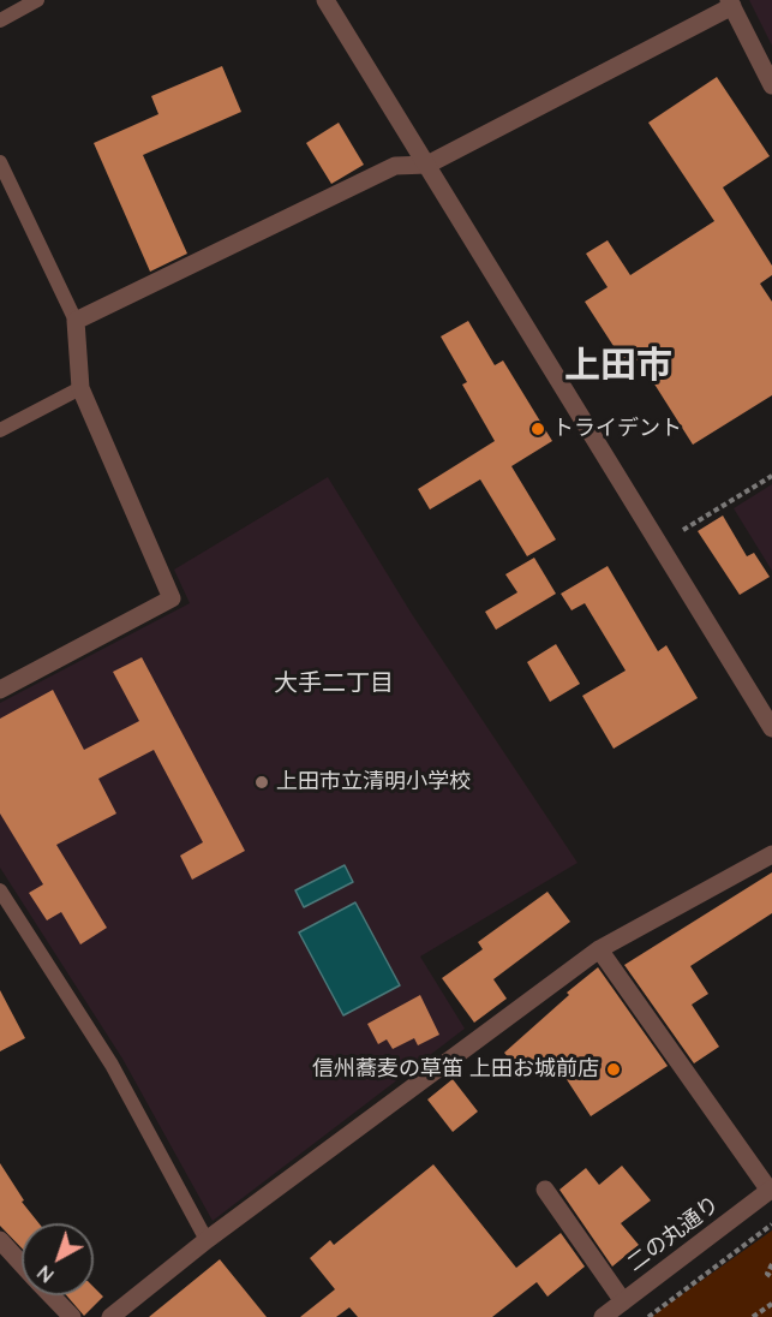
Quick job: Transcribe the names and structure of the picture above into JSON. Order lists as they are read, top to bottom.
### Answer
{
  "streets": {
    "street": ["二の丸通り"]
  },
  "districts": ["上田市", "大手二丁目"],
  "places": ["トライデント", "上田市立清明小学校", "信州蕎麦の草笛 上田お城前店"],
  "north": "bottom left"
}
